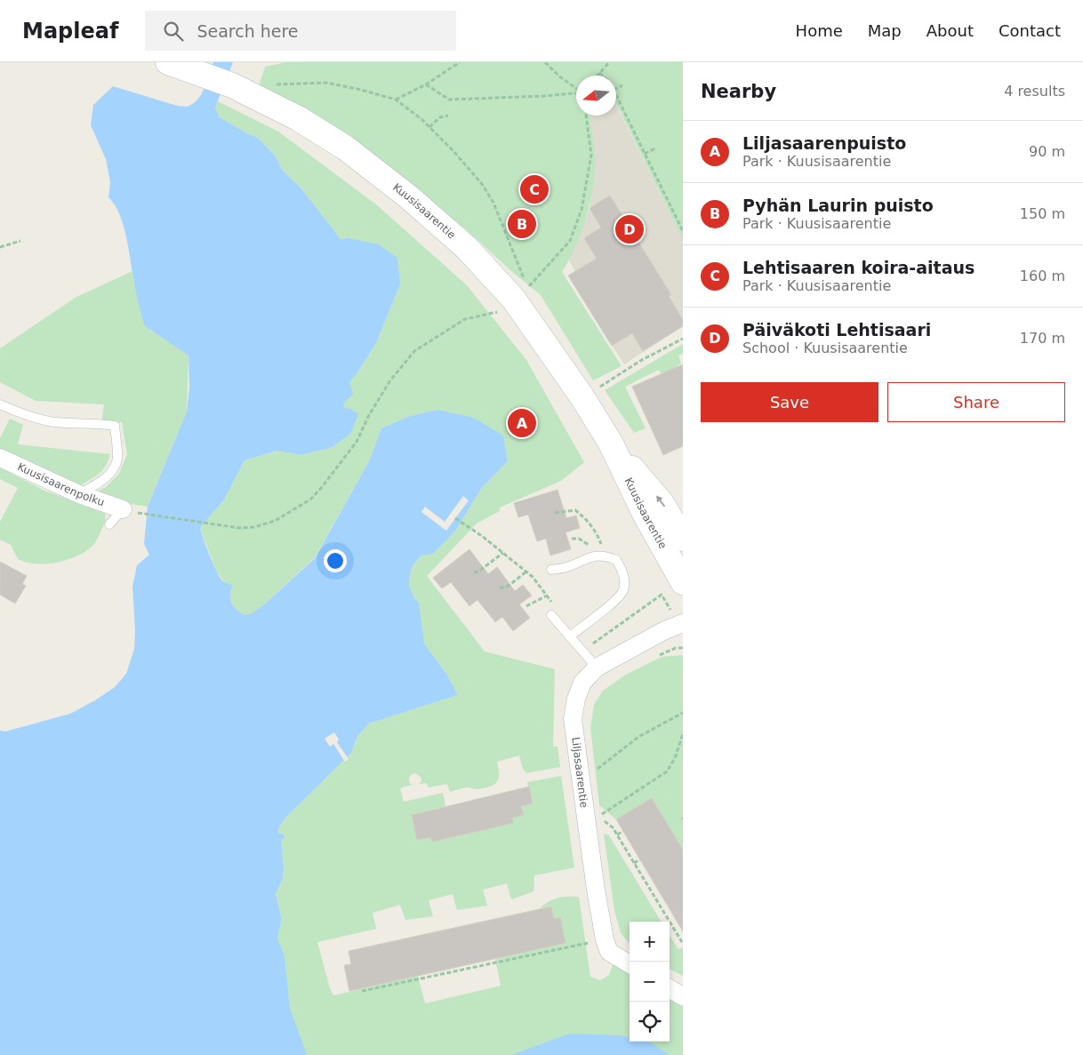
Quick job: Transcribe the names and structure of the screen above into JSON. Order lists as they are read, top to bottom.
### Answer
{
  "streets": {
    "main road": ["Kuusisaarentie"],
    "street": ["Kuusisaarenpolku", "Liljasaarentie"]
  },
  "north": "left",
  "page": {
    "header": "Mapleaf",
    "search": "Search here",
    "nav": [
      "Home",
      "Map",
      "About",
      "Contact"
    ],
    "heading": ["Nearby", "4 results"],
    "list": [
      {
        "mark": "A",
        "name": "Liljasaarenpuisto",
        "note": "Park · Kuusisaarentie",
        "value": "90 m"
      },
      {
        "mark": "B",
        "name": "Pyhän Laurin puisto",
        "note": "Park · Kuusisaarentie",
        "value": "150 m"
      },
      {
        "mark": "C",
        "name": "Lehtisaaren koira-aitaus",
        "note": "Park · Kuusisaarentie",
        "value": "160 m"
      },
      {
        "mark": "D",
        "name": "Päiväkoti Lehtisaari",
        "note": "School · Kuusisaarentie",
        "value": "170 m"
      }
    ],
    "pins": [
      "C",
      "B",
      "D",
      "A"
    ],
    "buttons": ["Save", "Share"],
    "map_buttons": ["+", "−"]
  }
}
